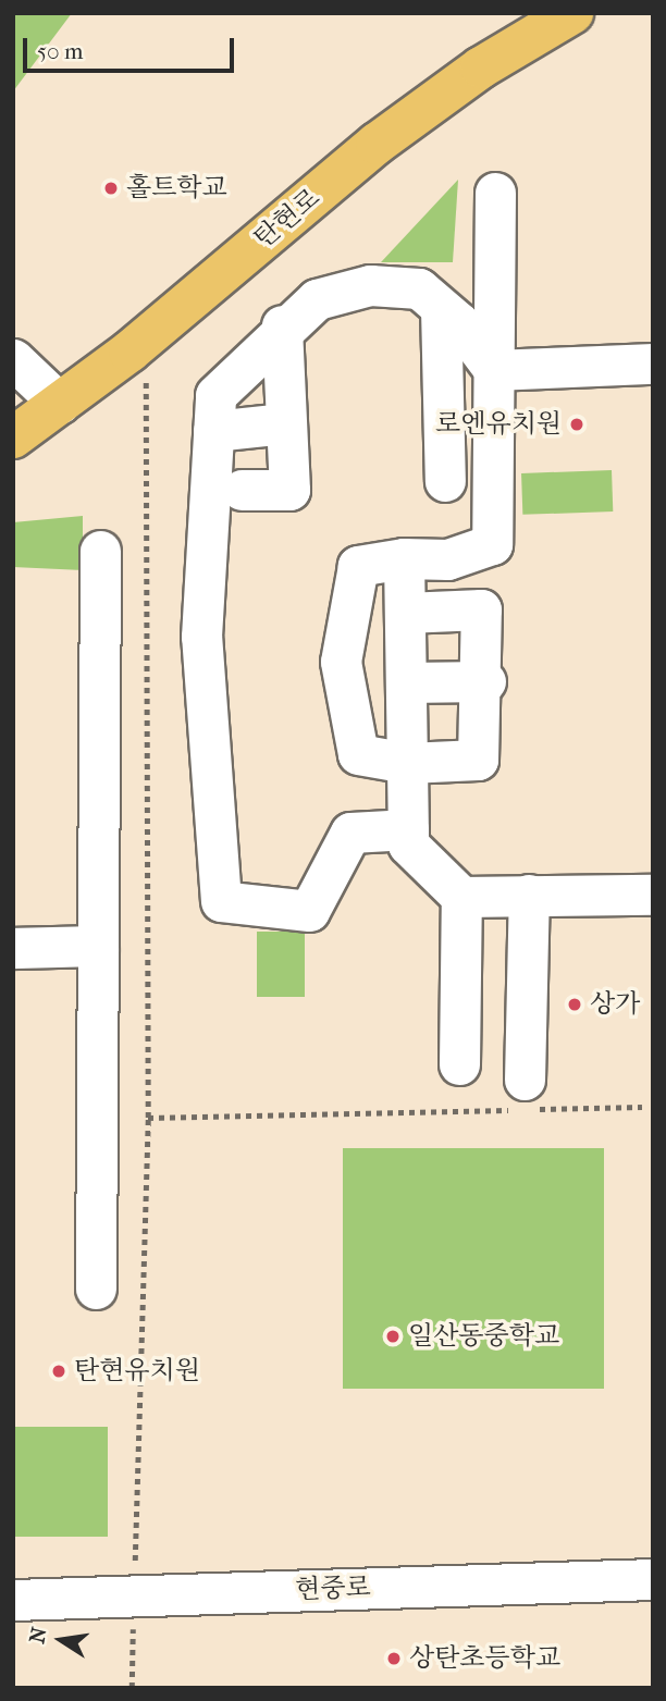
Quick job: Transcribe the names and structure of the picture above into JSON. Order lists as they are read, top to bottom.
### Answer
{
  "streets": {
    "main road": ["탄현로"],
    "street": ["현중로"]
  },
  "places": [
    "홀트학교",
    "로엔유치원",
    "상가",
    "일산동중학교",
    "탄현유치원",
    "상탄초등학교"
  ],
  "scale_bar": "50 m",
  "north": "left"
}
